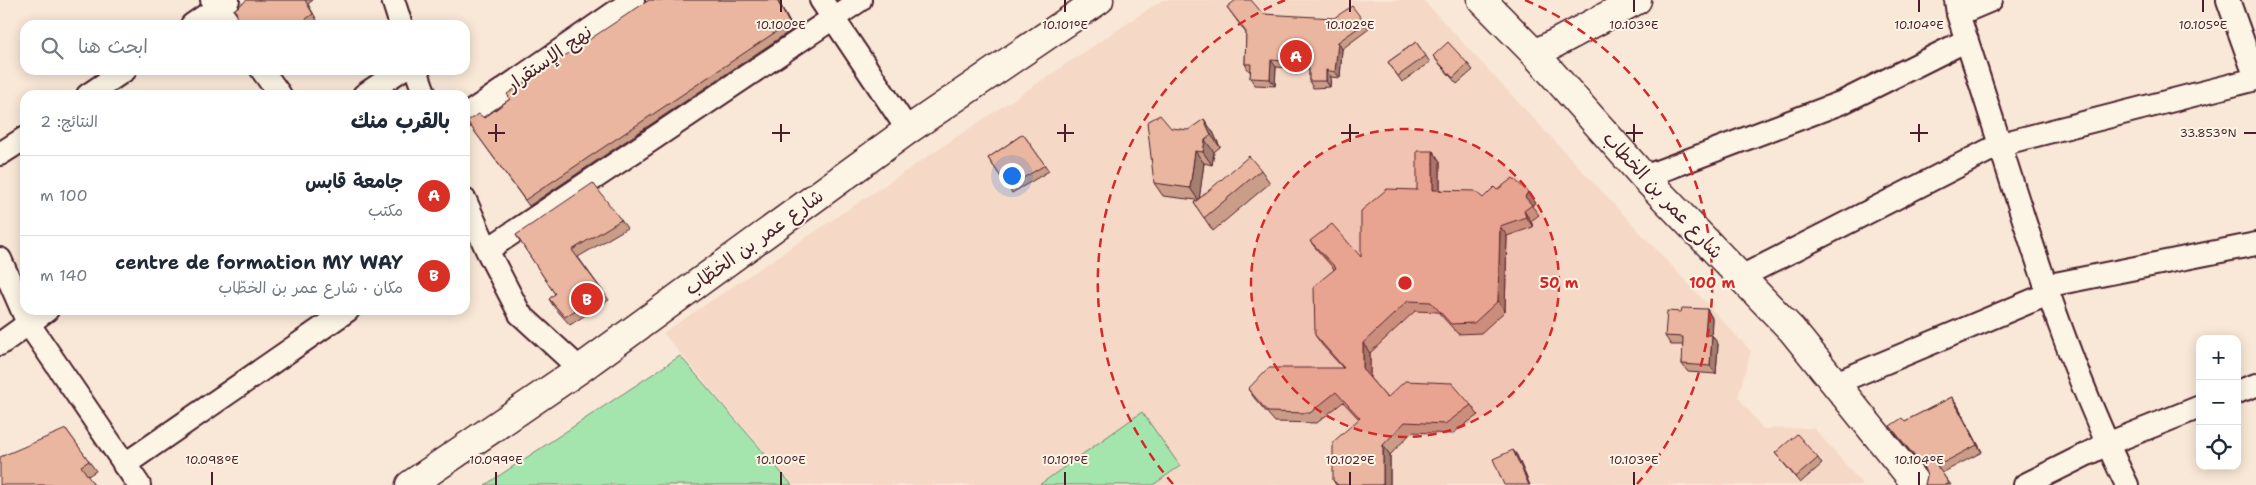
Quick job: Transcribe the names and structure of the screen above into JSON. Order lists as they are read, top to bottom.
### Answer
{
  "streets": {
    "street": ["نهج الإستقرار", "شارع عمر بن الخطاب", "شارع عمر بن الخطّاب"]
  },
  "page": {
    "search": "ابحث هنا",
    "pins": ["A", "B"],
    "heading": ["بالقرب منك", "النتائج: 2"],
    "list": [
      {
        "mark": "A",
        "name": "جامعة قابس",
        "note": "مكتب",
        "value": "100 m"
      },
      {
        "mark": "B",
        "name": "centre de formation MY WAY",
        "note": "مكان · شارع عمر بن الخطّاب",
        "value": "140 m"
      }
    ],
    "map_buttons": ["+", "−"]
  },
  "coordinates": [
    "10.100°E",
    "10.101°E",
    "10.102°E",
    "10.103°E",
    "10.104°E",
    "10.105°E",
    "33.853°N",
    "10.098°E",
    "10.099°E"
  ],
  "rings": ["50 m", "100 m"]
}
